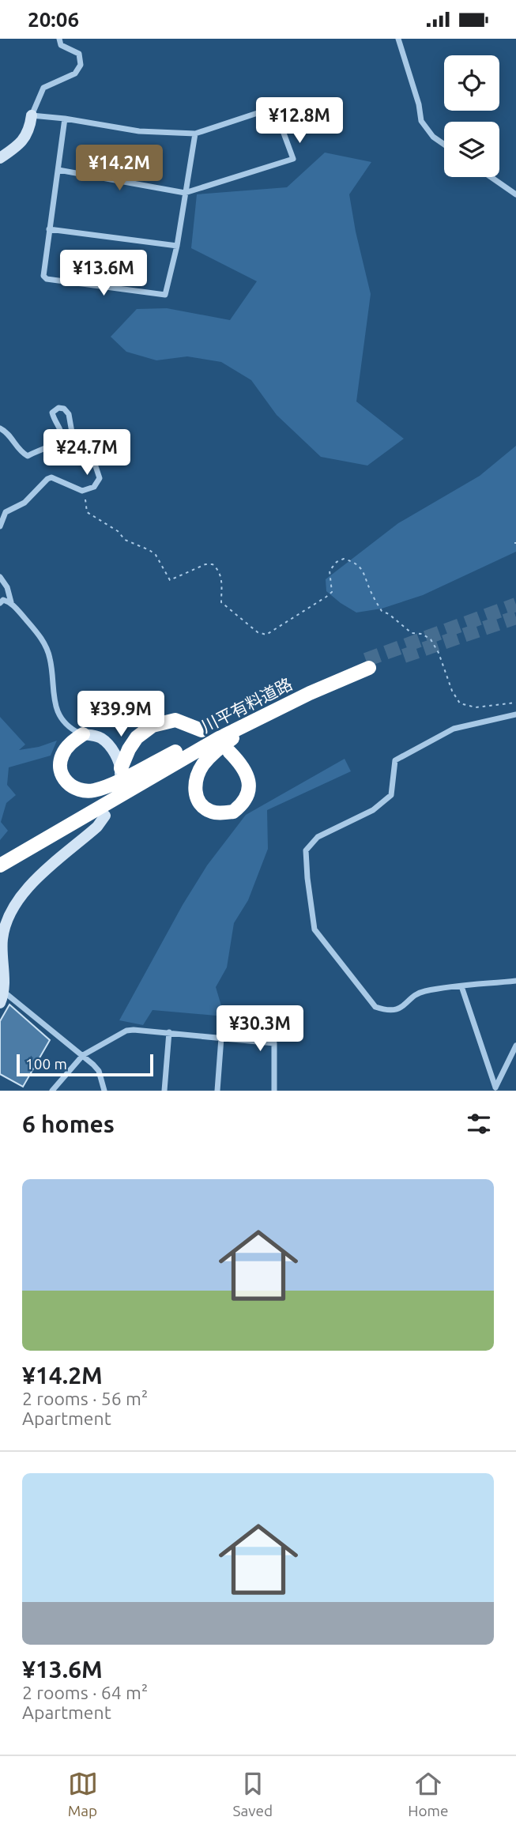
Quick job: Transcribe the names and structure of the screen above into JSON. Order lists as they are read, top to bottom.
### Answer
{
  "streets": {
    "highway": ["川平有料道路"]
  },
  "scale_bar": "100 m",
  "page": {
    "status": "20:06",
    "price": [
      "¥12.8M",
      "¥14.2M",
      "¥13.6M",
      "¥24.7M",
      "¥39.9M",
      "¥30.3M"
    ],
    "scale": "100 m",
    "heading": "6 homes",
    "list": [
      {
        "name": "¥14.2M",
        "note": "2 rooms · 56 m² · Apartment"
      },
      {
        "name": "¥13.6M",
        "note": "2 rooms · 64 m² · Apartment"
      }
    ],
    "tabs": ["Map", "Saved", "Home"]
  }
}
